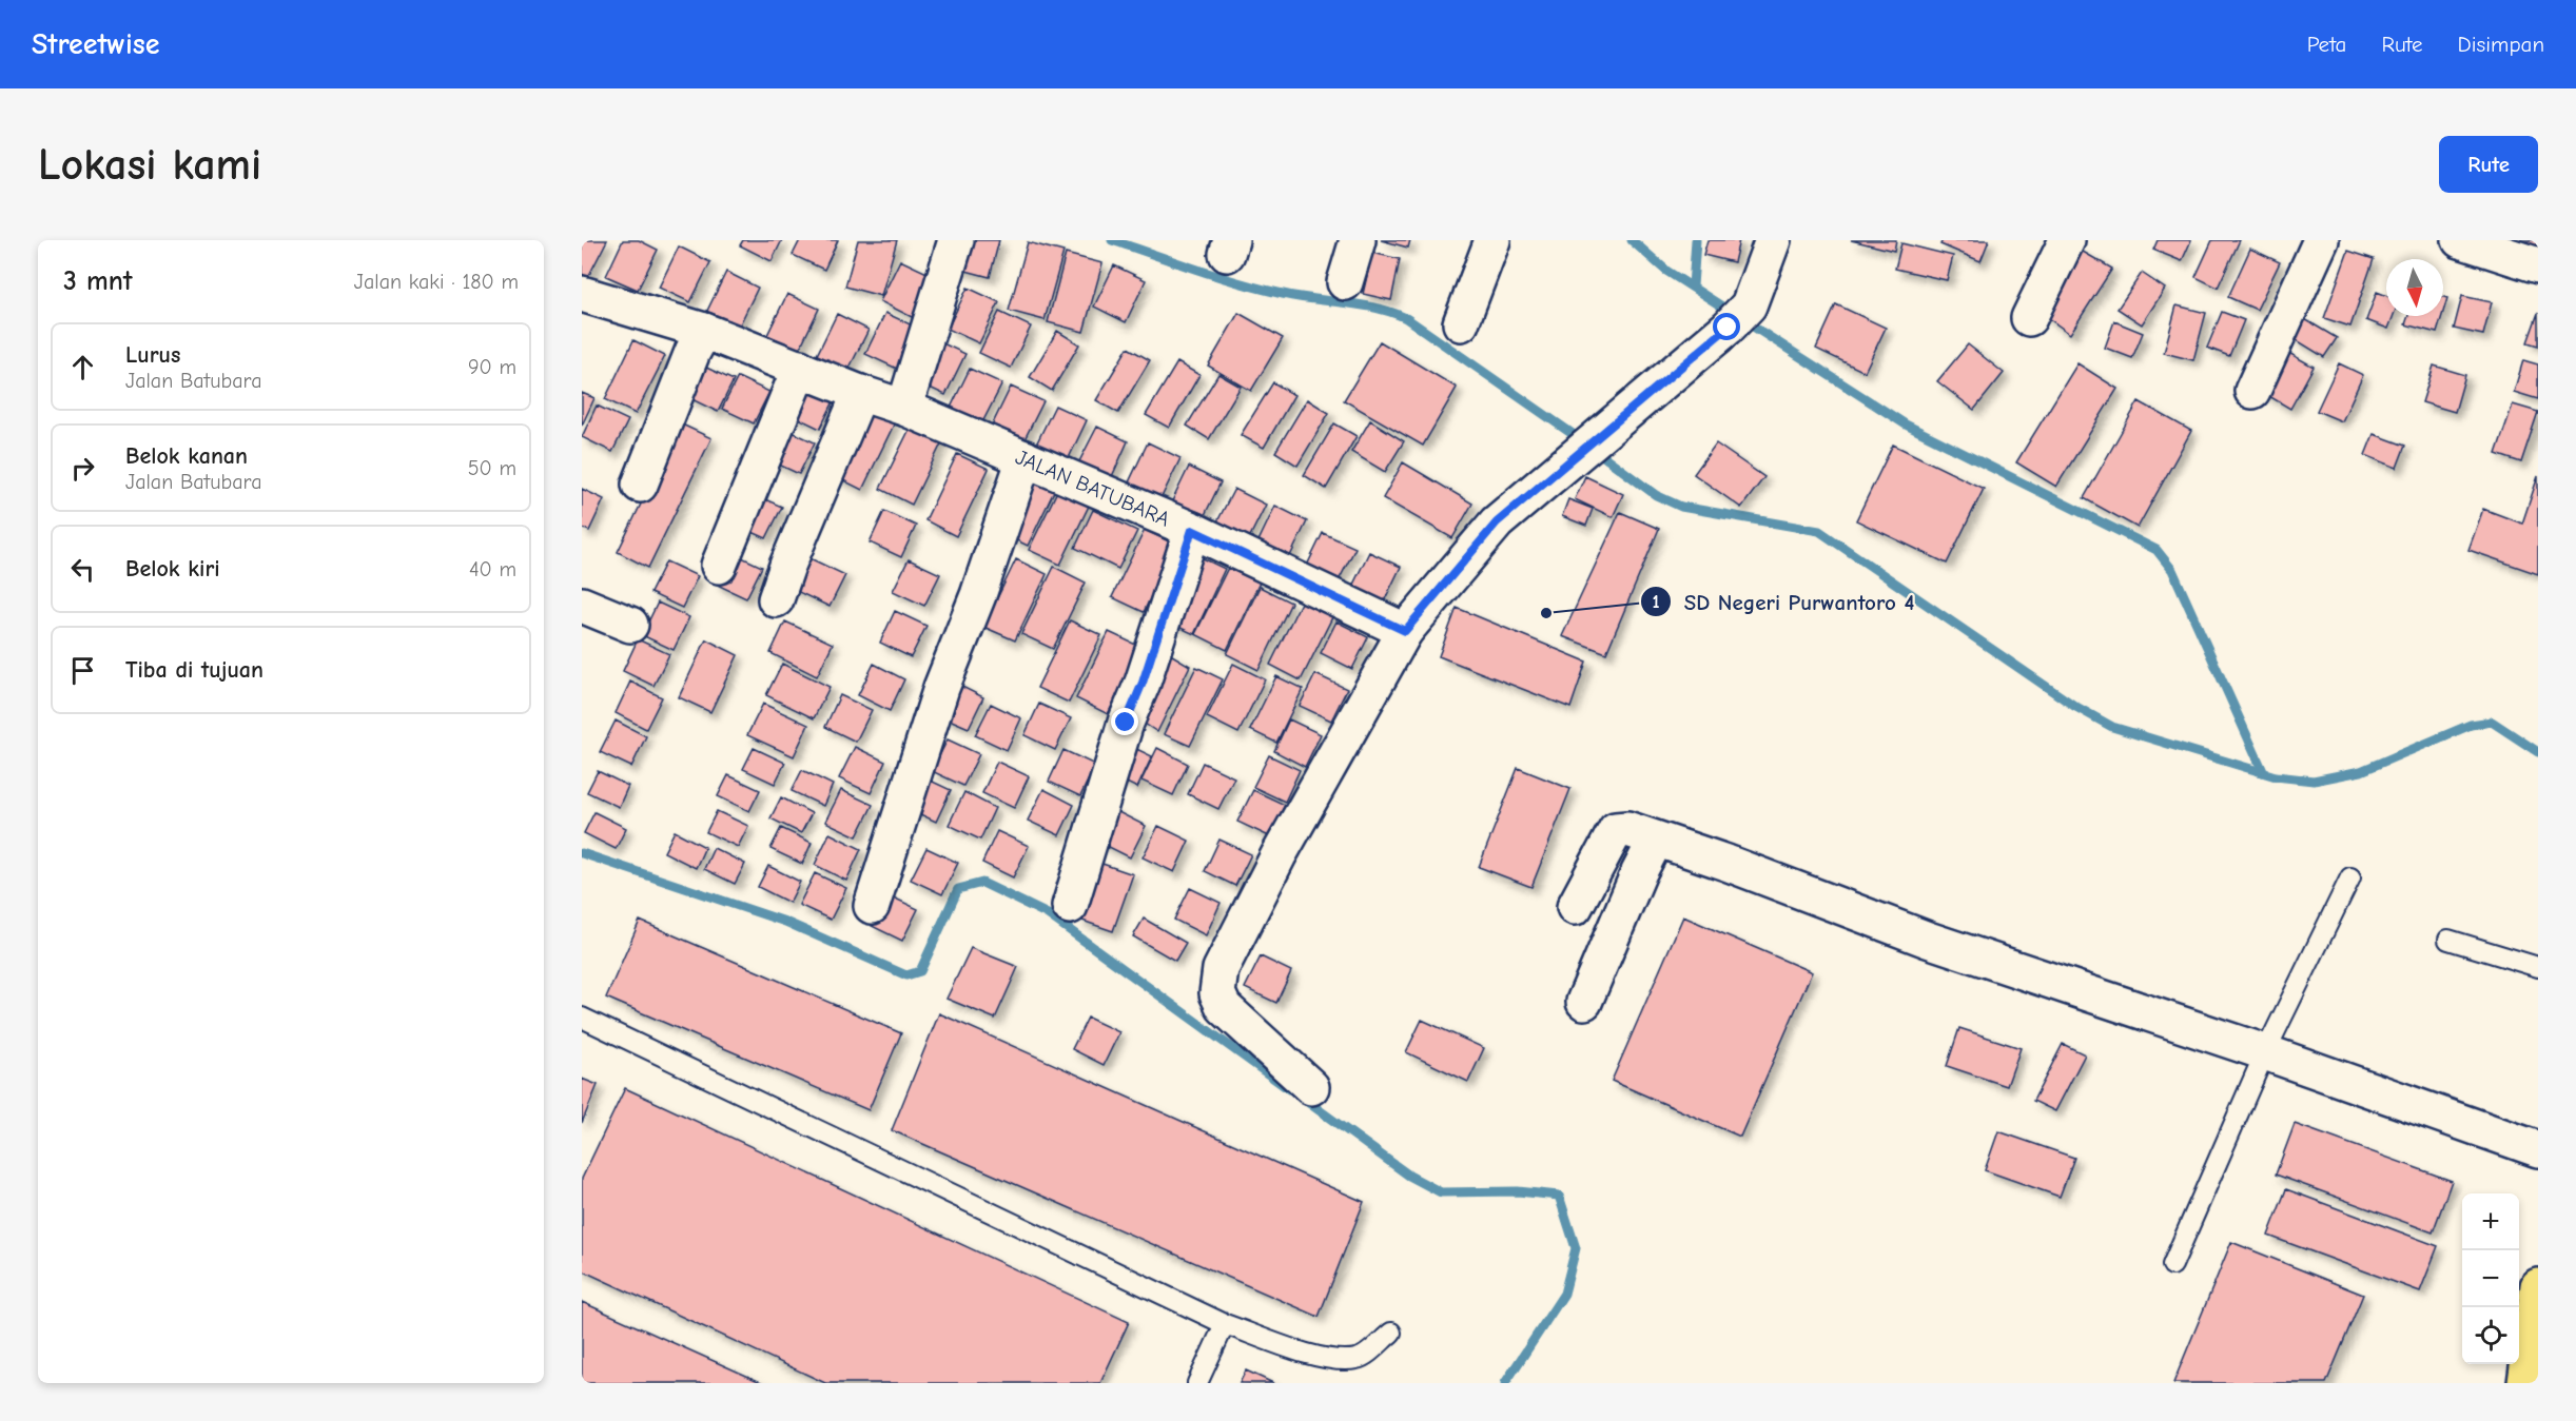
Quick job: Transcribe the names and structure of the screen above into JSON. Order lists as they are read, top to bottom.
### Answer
{
  "streets": {
    "street": ["JALAN BATUBARA"]
  },
  "places": ["SD Negeri Purwantoro 4"],
  "north": "bottom",
  "page": {
    "header": "Streetwise",
    "nav": ["Peta", "Rute", "Disimpan"],
    "buttons": "Rute",
    "title": "Lokasi kami",
    "heading": ["3 mnt", "Jalan kaki · 180 m"],
    "list": [
      ["Lurus", "Jalan Batubara", "90 m"],
      ["Belok kanan", "Jalan Batubara", "50 m"],
      ["Belok kiri", "40 m"],
      "Tiba di tujuan"
    ],
    "map_buttons": ["+", "−"]
  }
}
